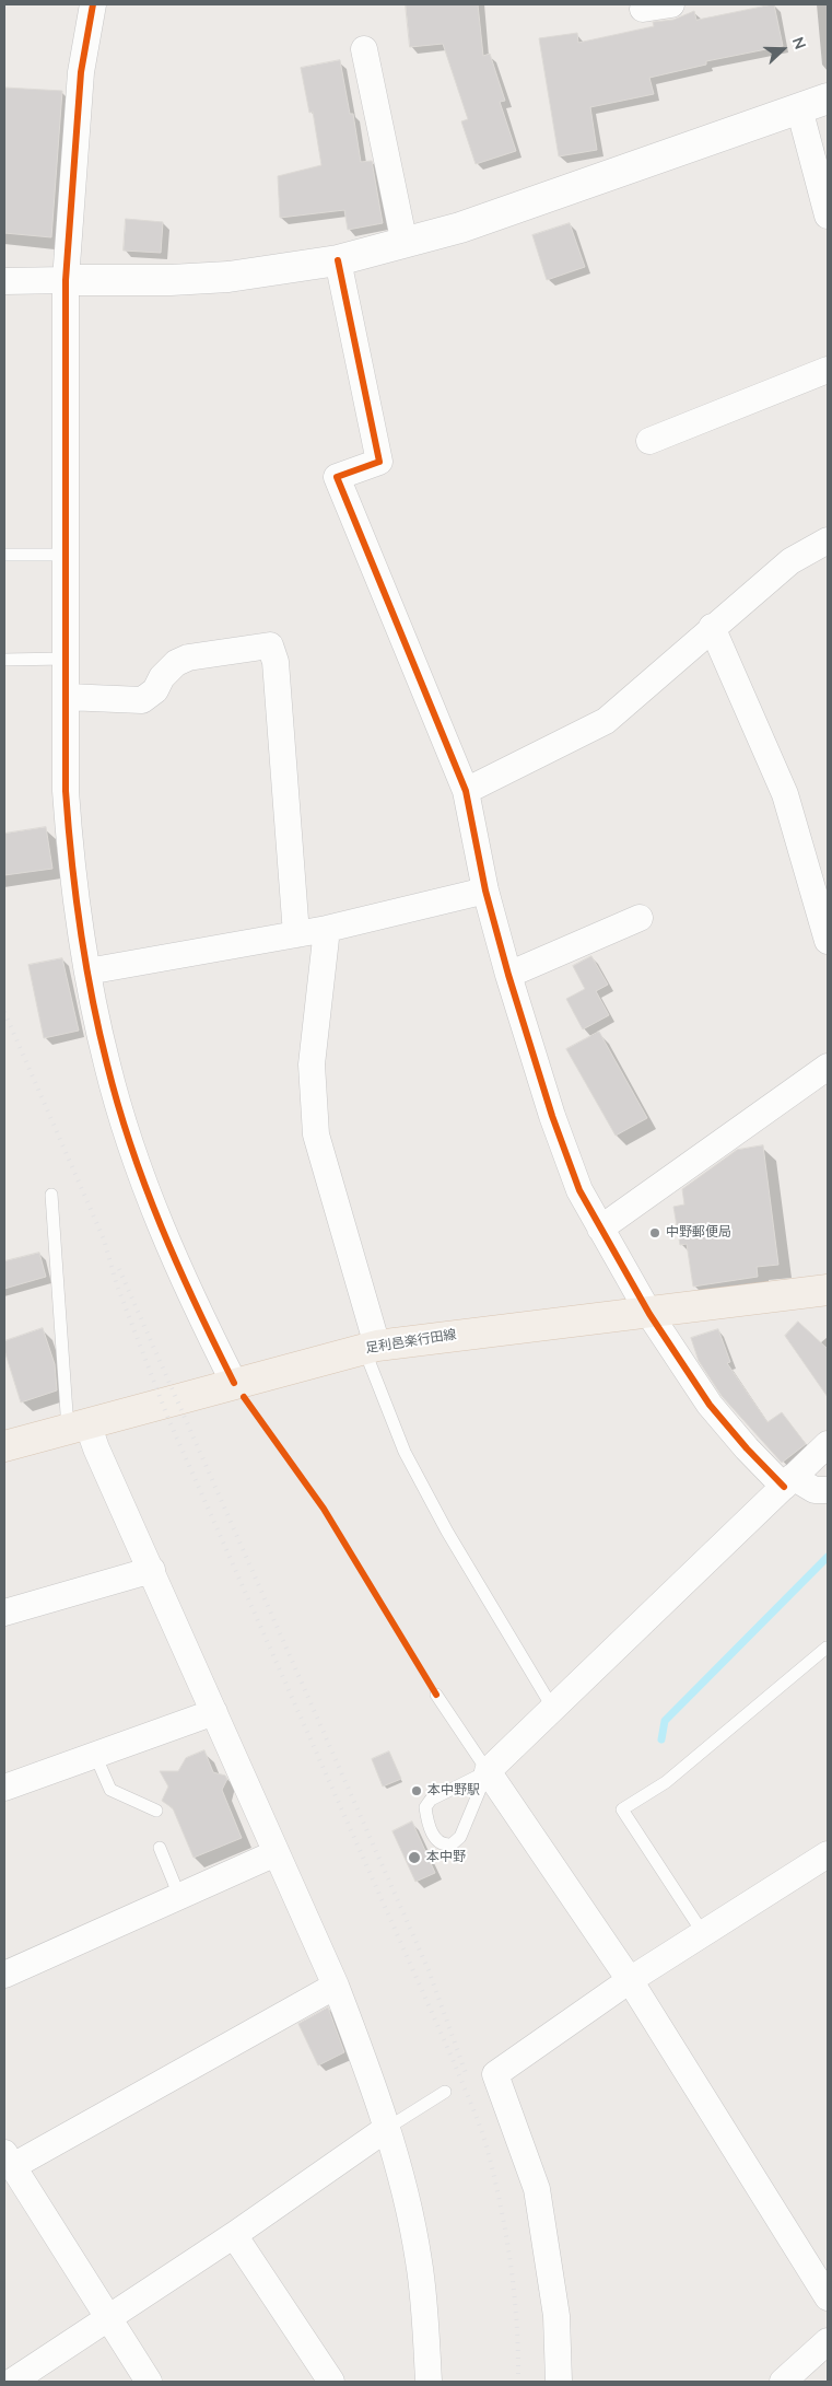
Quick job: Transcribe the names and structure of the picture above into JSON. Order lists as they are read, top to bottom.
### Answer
{
  "streets": {
    "main road": ["足利邑楽行田線"]
  },
  "places": ["中野郵便局", "本中野駅", "本中野"],
  "north": "right"
}
